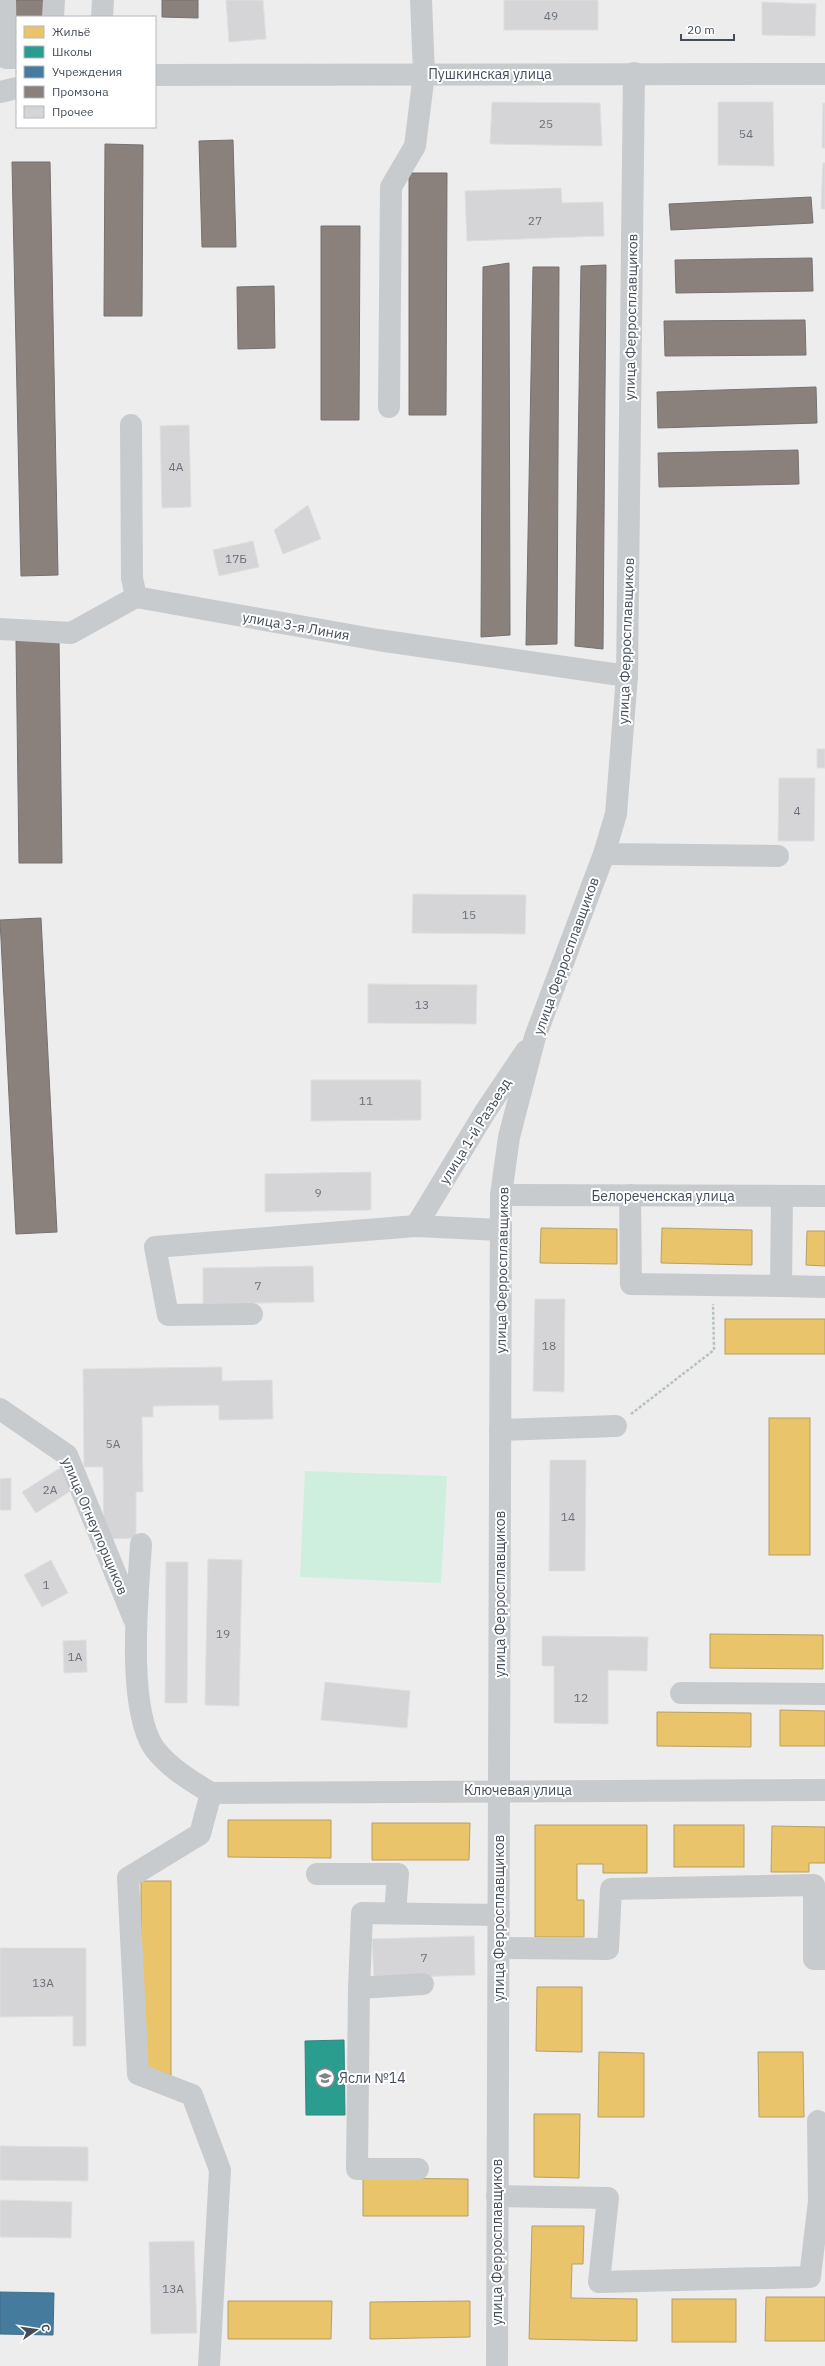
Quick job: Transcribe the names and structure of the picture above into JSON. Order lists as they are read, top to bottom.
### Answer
{
  "streets": {
    "street": [
      "Пушкинская улица",
      "улица Ферросплавщиков",
      "улица 3-я Линия",
      "улица 1-й Разъезд",
      "Белореченская улица",
      "улица Огнеупорщиков",
      "Ключевая улица"
    ]
  },
  "crossings": [
    ["Пушкинская улица", "улица Ферросплавщиков"],
    ["улица Ферросплавщиков", "улица 3-я Линия"],
    ["улица Ферросплавщиков", "улица 1-й Разъезд"],
    ["улица Ферросплавщиков", "Белореченская улица"],
    ["улица Ферросплавщиков", "Ключевая улица"]
  ],
  "places": {
    "school or university": ["Ясли №14"]
  },
  "house_numbers": [
    "49",
    "25",
    "54",
    "27",
    "4А",
    "17Б",
    "4",
    "15",
    "13",
    "11",
    "9",
    "7",
    "18",
    "5А",
    "2А",
    "14",
    "1",
    "19",
    "1А",
    "12",
    "7",
    "13А",
    "13А"
  ],
  "legend": [
    "Жильё",
    "Школы",
    "Учреждения",
    "Промзона",
    "Прочее"
  ],
  "scale_bar": "20 m",
  "north": "right"
}
